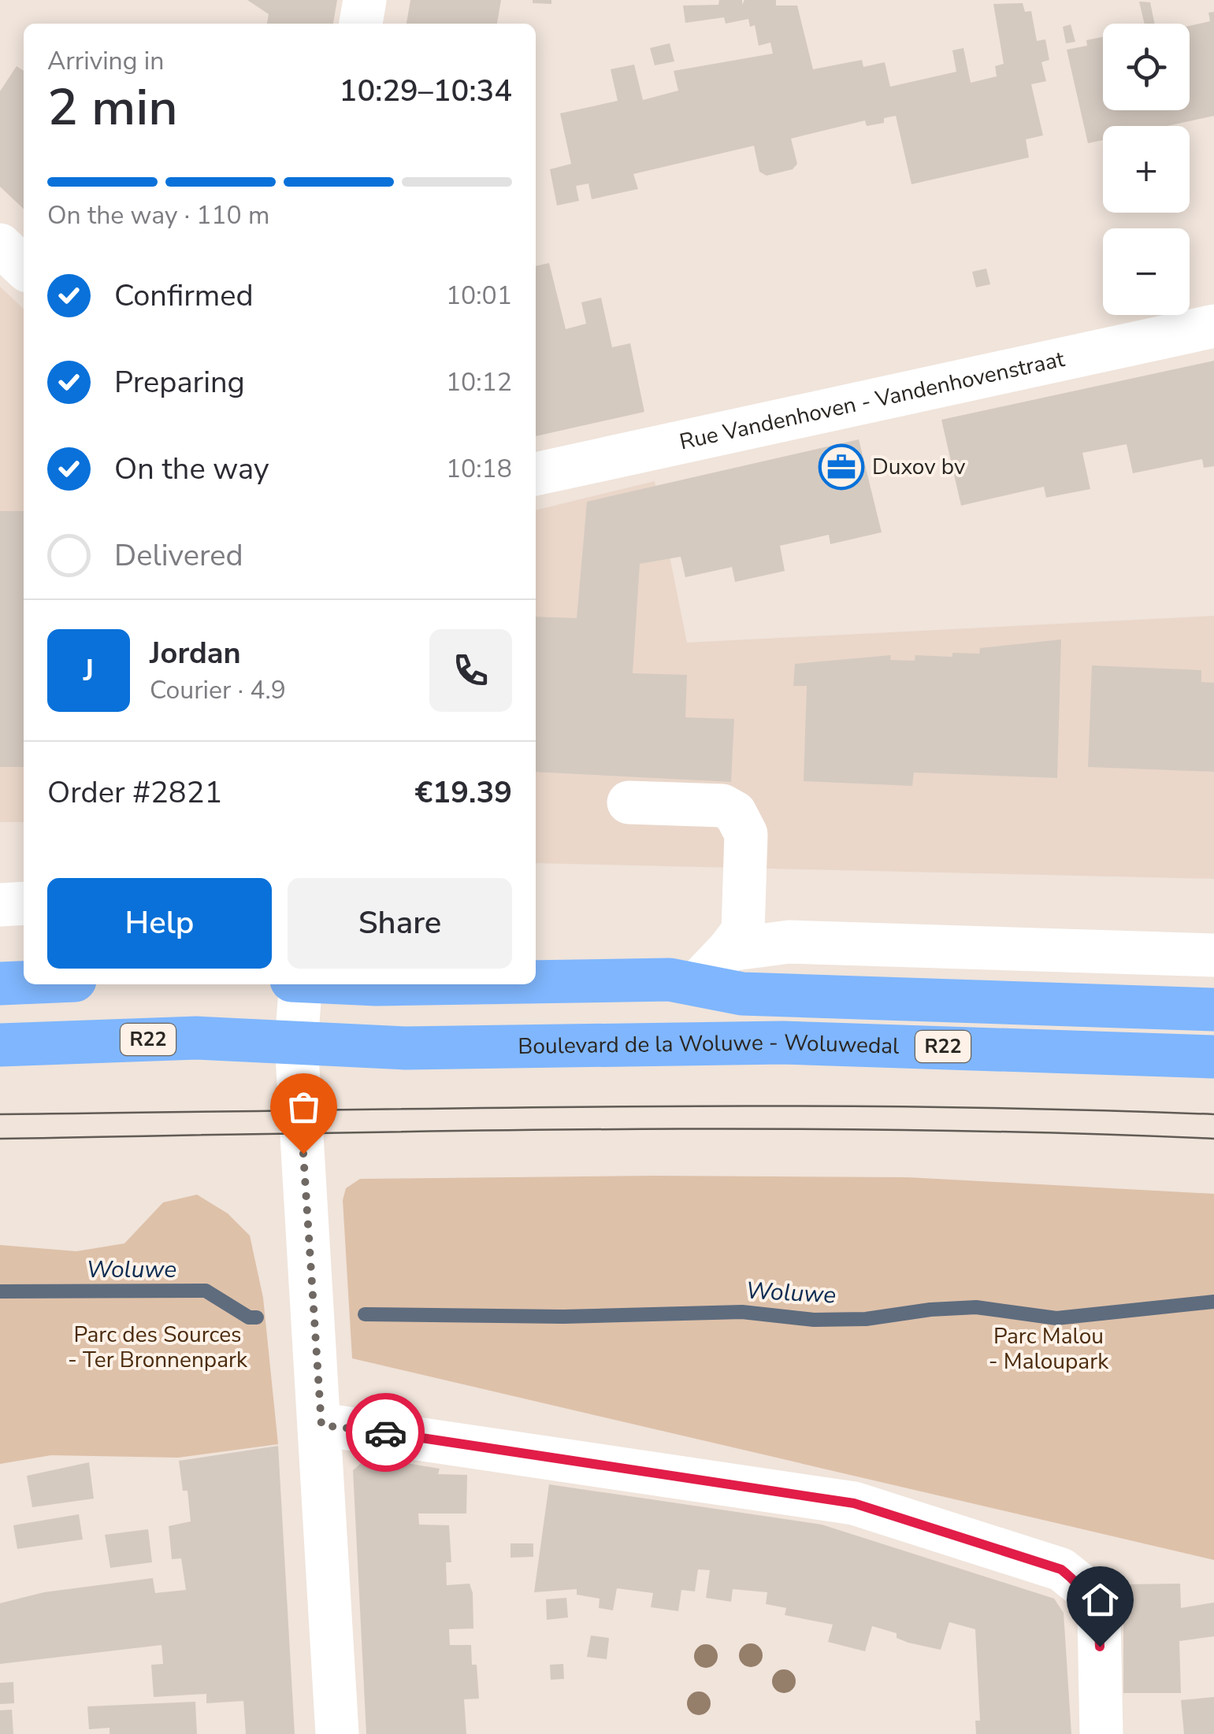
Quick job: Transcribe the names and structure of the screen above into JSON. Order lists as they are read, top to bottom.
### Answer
{
  "streets": {
    "highway": ["R22", "Boulevard de la Woluwe - Woluwedal"],
    "street": ["Rue Vandenhoven - Vandenhovenstraat"]
  },
  "crossings": [
    ["R22", "Boulevard de la Woluwe - Woluwedal"]
  ],
  "water": ["Woluwe"],
  "parks": ["Parc des Sources - Ter Bronnenpark", "Parc Malou - Maloupark"],
  "places": {
    "office": ["Duxov bv"]
  },
  "page": {
    "map_buttons": ["+", "−"],
    "heading": ["2 min", "Arriving in", "10:29–10:34"],
    "panel": [
      "Jordan",
      "Courier · 4.9",
      "Order #2821",
      "€19.39"
    ],
    "bar": "On the way · 110 m",
    "list": [
      ["Confirmed", "10:01"],
      ["Preparing", "10:12"],
      ["On the way", "10:18"],
      "Delivered"
    ],
    "round": "J",
    "buttons": ["Help", "Share"]
  }
}
